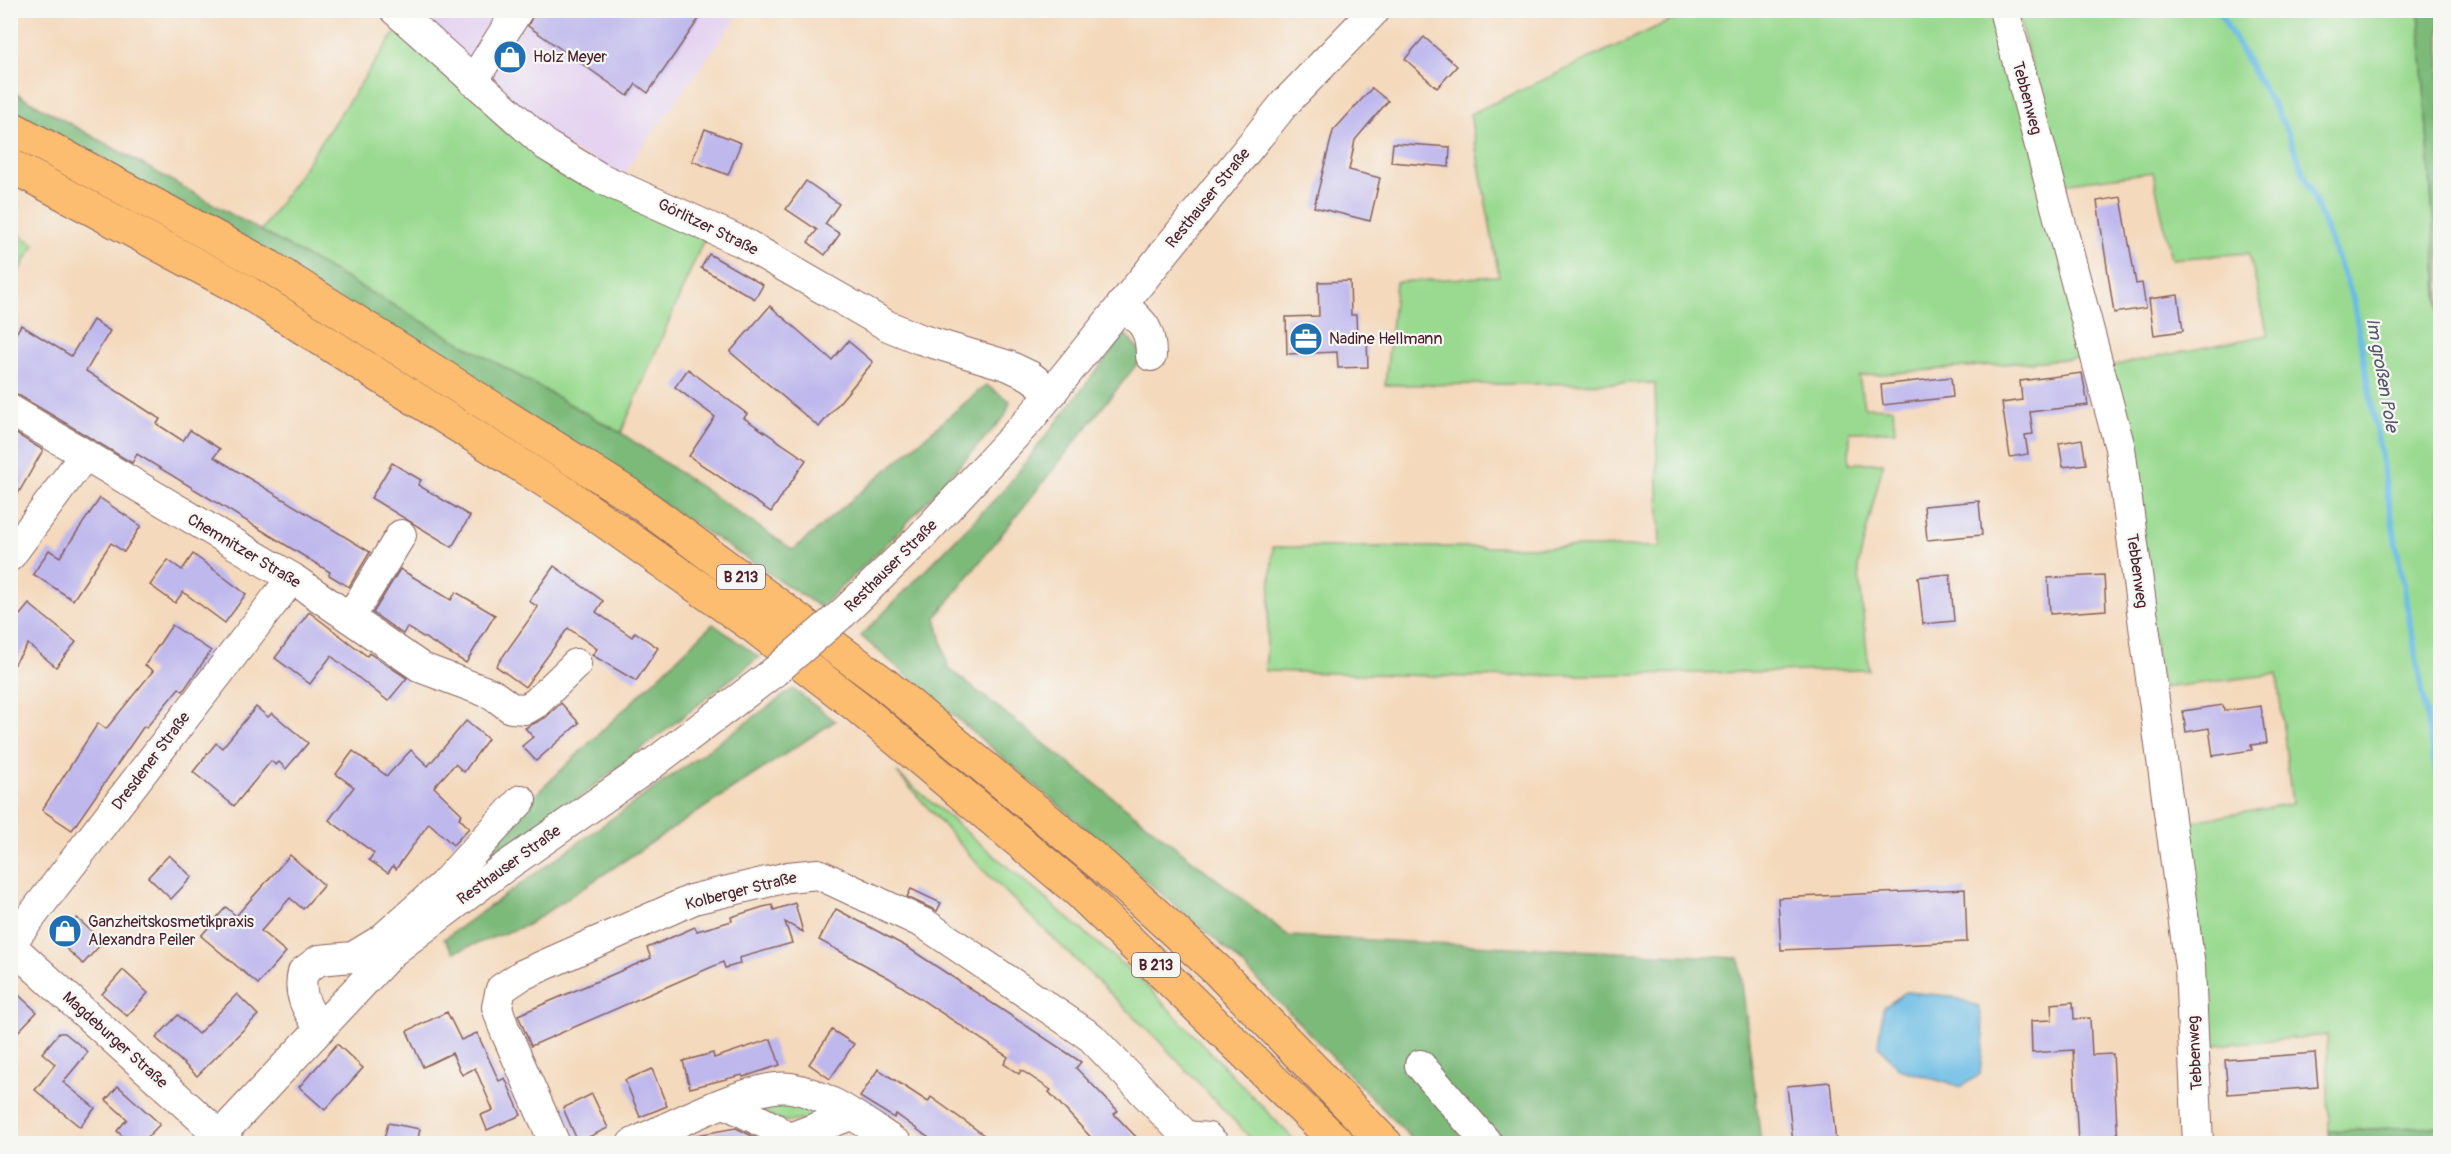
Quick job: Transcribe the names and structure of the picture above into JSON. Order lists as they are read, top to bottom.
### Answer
{
  "streets": {
    "highway": ["B 213"],
    "street": [
      "Tebbenweg",
      "Resthauser Straße",
      "Görlitzer Straße",
      "Chemnitzer Straße",
      "Dresdener Straße",
      "Kolberger Straße",
      "Magdeburger Straße"
    ]
  },
  "crossings": [
    ["Resthauser Straße", "Görlitzer Straße"],
    ["Resthauser Straße", "Magdeburger Straße"],
    ["Chemnitzer Straße", "Dresdener Straße"],
    ["Dresdener Straße", "Magdeburger Straße"]
  ],
  "water": ["Im großen Pole"],
  "places": {
    "shop": ["Holz Meyer", "Ganzheitskosmetikpraxis Alexandra Peiler"],
    "office": ["Nadine Hellmann"]
  }
}
